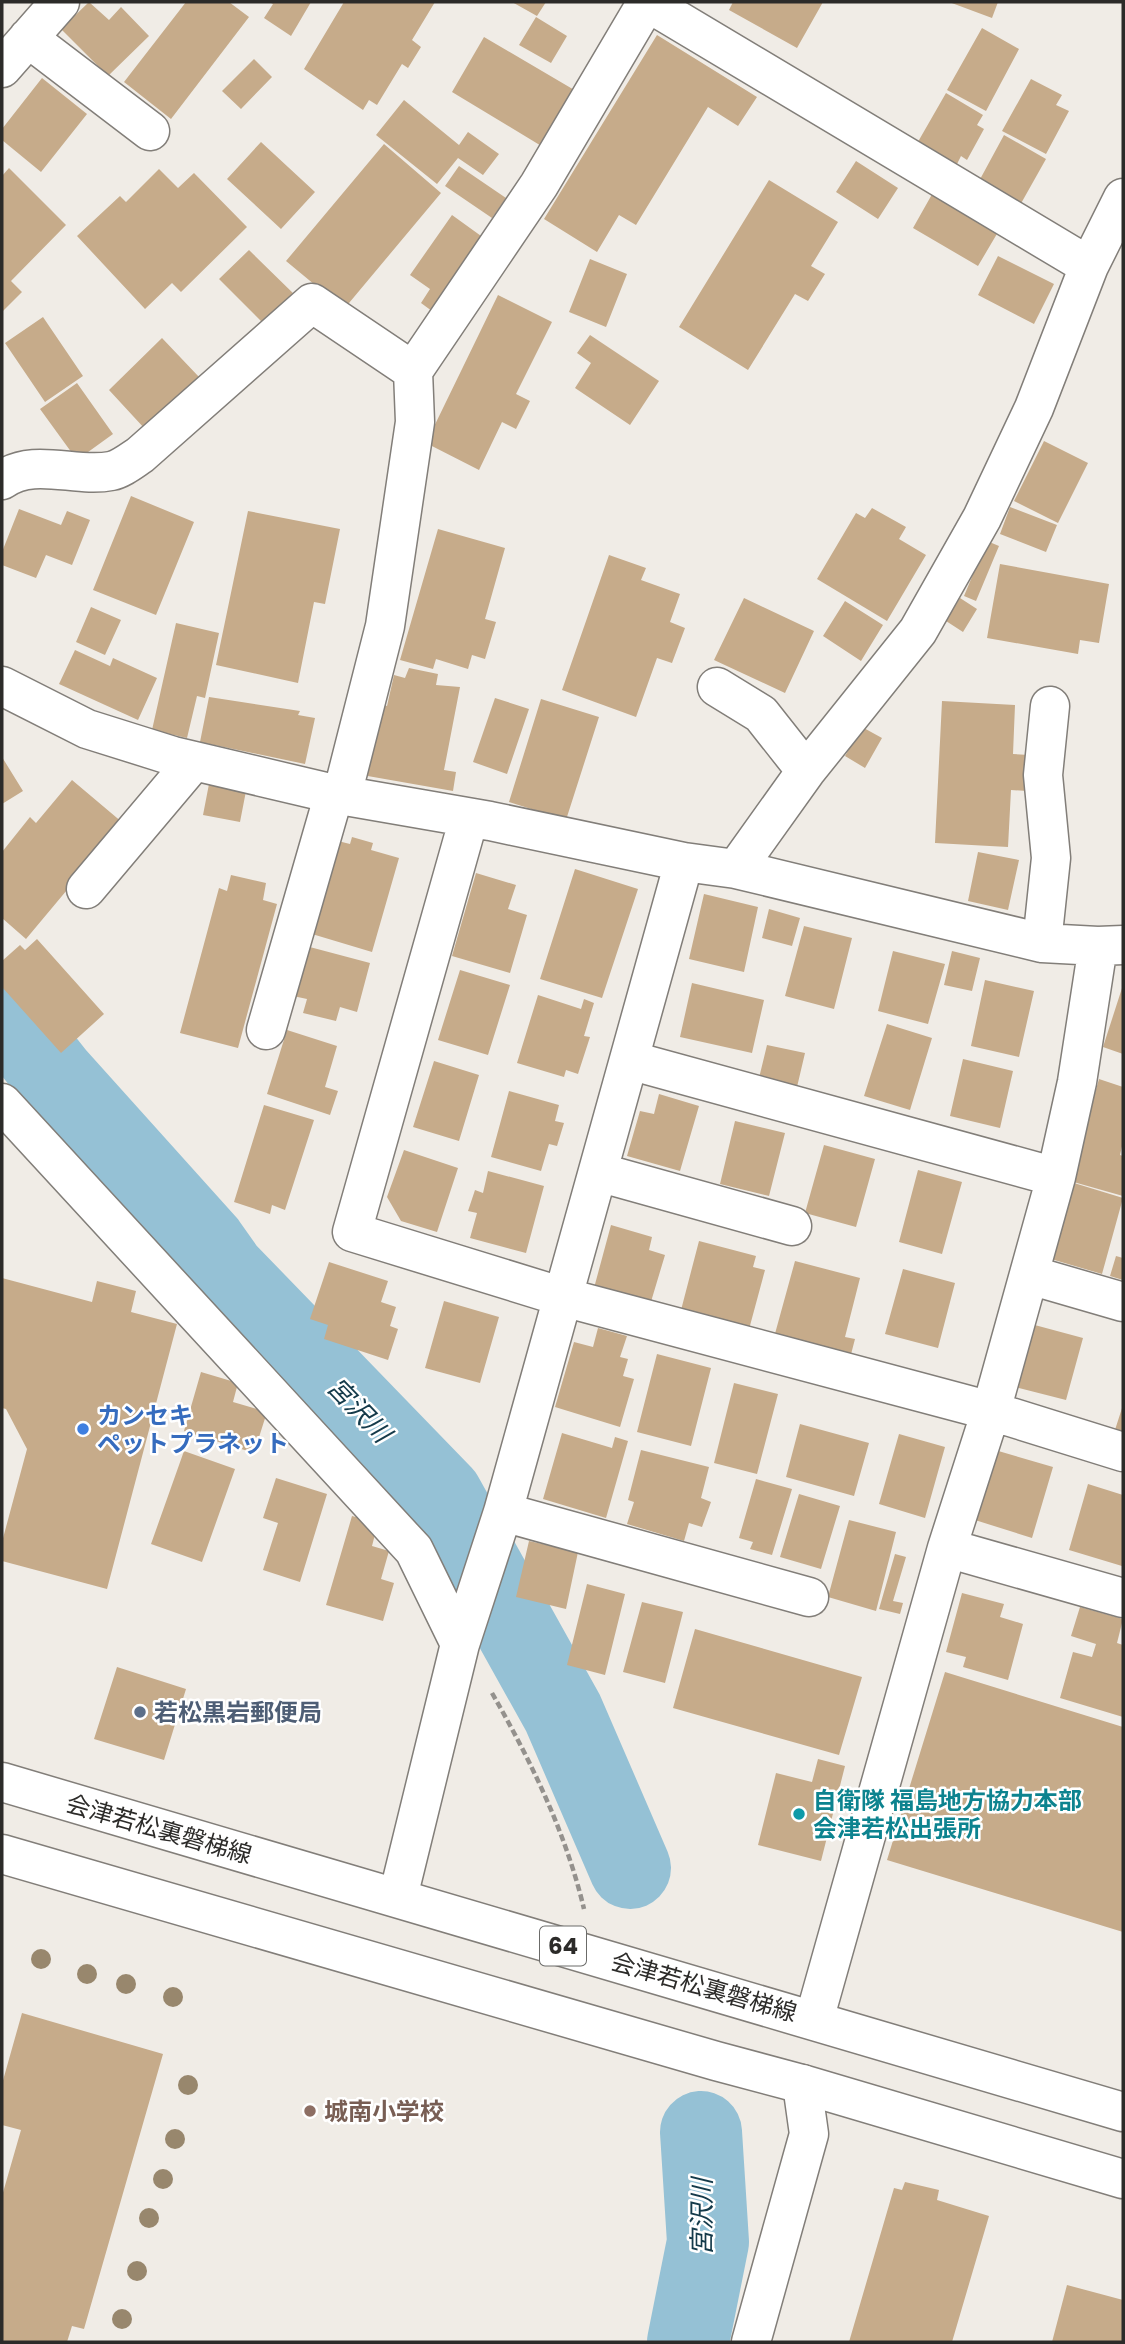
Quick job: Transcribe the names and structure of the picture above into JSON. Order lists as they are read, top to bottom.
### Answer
{
  "streets": {
    "street": ["会津若松裏磐梯線", "64"]
  },
  "water": ["宮沢川"],
  "places": [
    "カンセキ ペットプラネット",
    "若松黒岩郵便局",
    "自衛隊 福島地方協力本部 会津若松出張所",
    "城南小学校"
  ]
}
